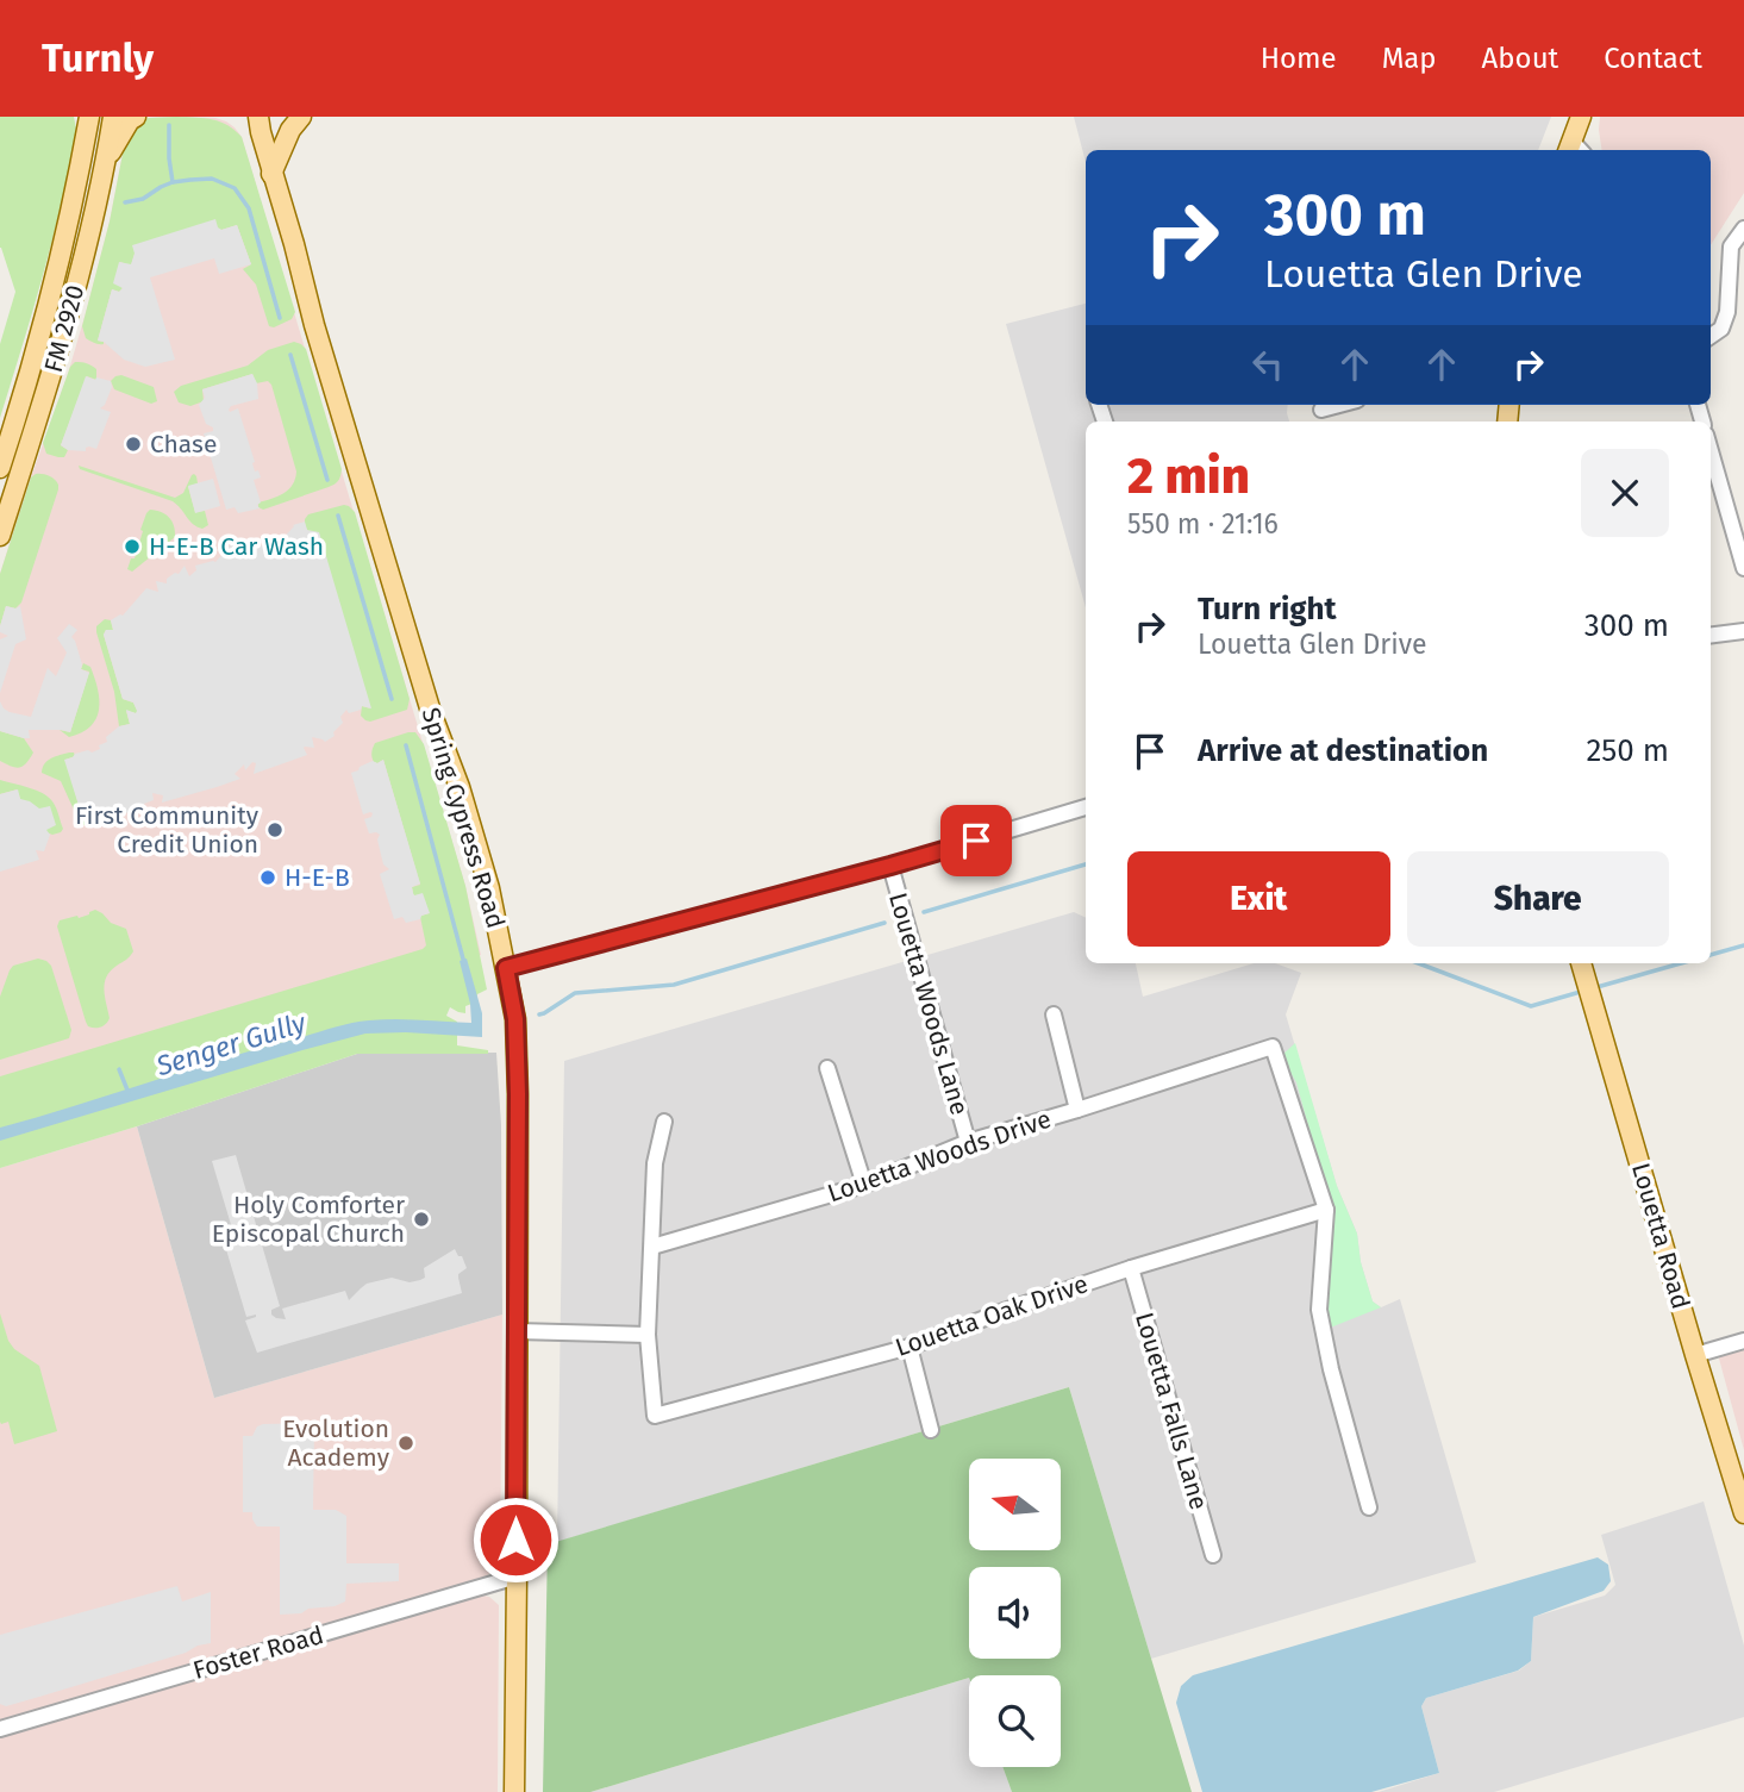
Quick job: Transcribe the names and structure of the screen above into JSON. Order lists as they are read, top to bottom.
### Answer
{
  "streets": {
    "main road": ["FM 2920", "Spring Cypress Road", "Louetta Road"],
    "street": [
      "Louetta Woods Lane",
      "Louetta Woods Drive",
      "Louetta Oak Drive",
      "Louetta Falls Lane",
      "Foster Road"
    ]
  },
  "crossings": [
    ["Spring Cypress Road", "Foster Road"],
    ["Louetta Woods Lane", "Louetta Woods Drive"],
    ["Louetta Woods Drive", "Louetta Oak Drive"],
    ["Louetta Oak Drive", "Louetta Falls Lane"]
  ],
  "water": ["Senger Gully"],
  "places": [
    "Chase",
    "H-E-B Car Wash",
    "First Community Credit Union",
    "H-E-B",
    "Holy Comforter Episcopal Church",
    "Evolution Academy"
  ],
  "north": "left",
  "page": {
    "header": "Turnly",
    "nav": [
      "Home",
      "Map",
      "About",
      "Contact"
    ],
    "turn": ["300 m", "Louetta Glen Drive"],
    "heading": ["2 min", "550 m · 21:16"],
    "list": [
      {
        "name": "Turn right",
        "note": "Louetta Glen Drive",
        "value": "300 m"
      },
      {
        "name": "Arrive at destination",
        "value": "250 m"
      }
    ],
    "buttons": ["Exit", "Share"]
  }
}
